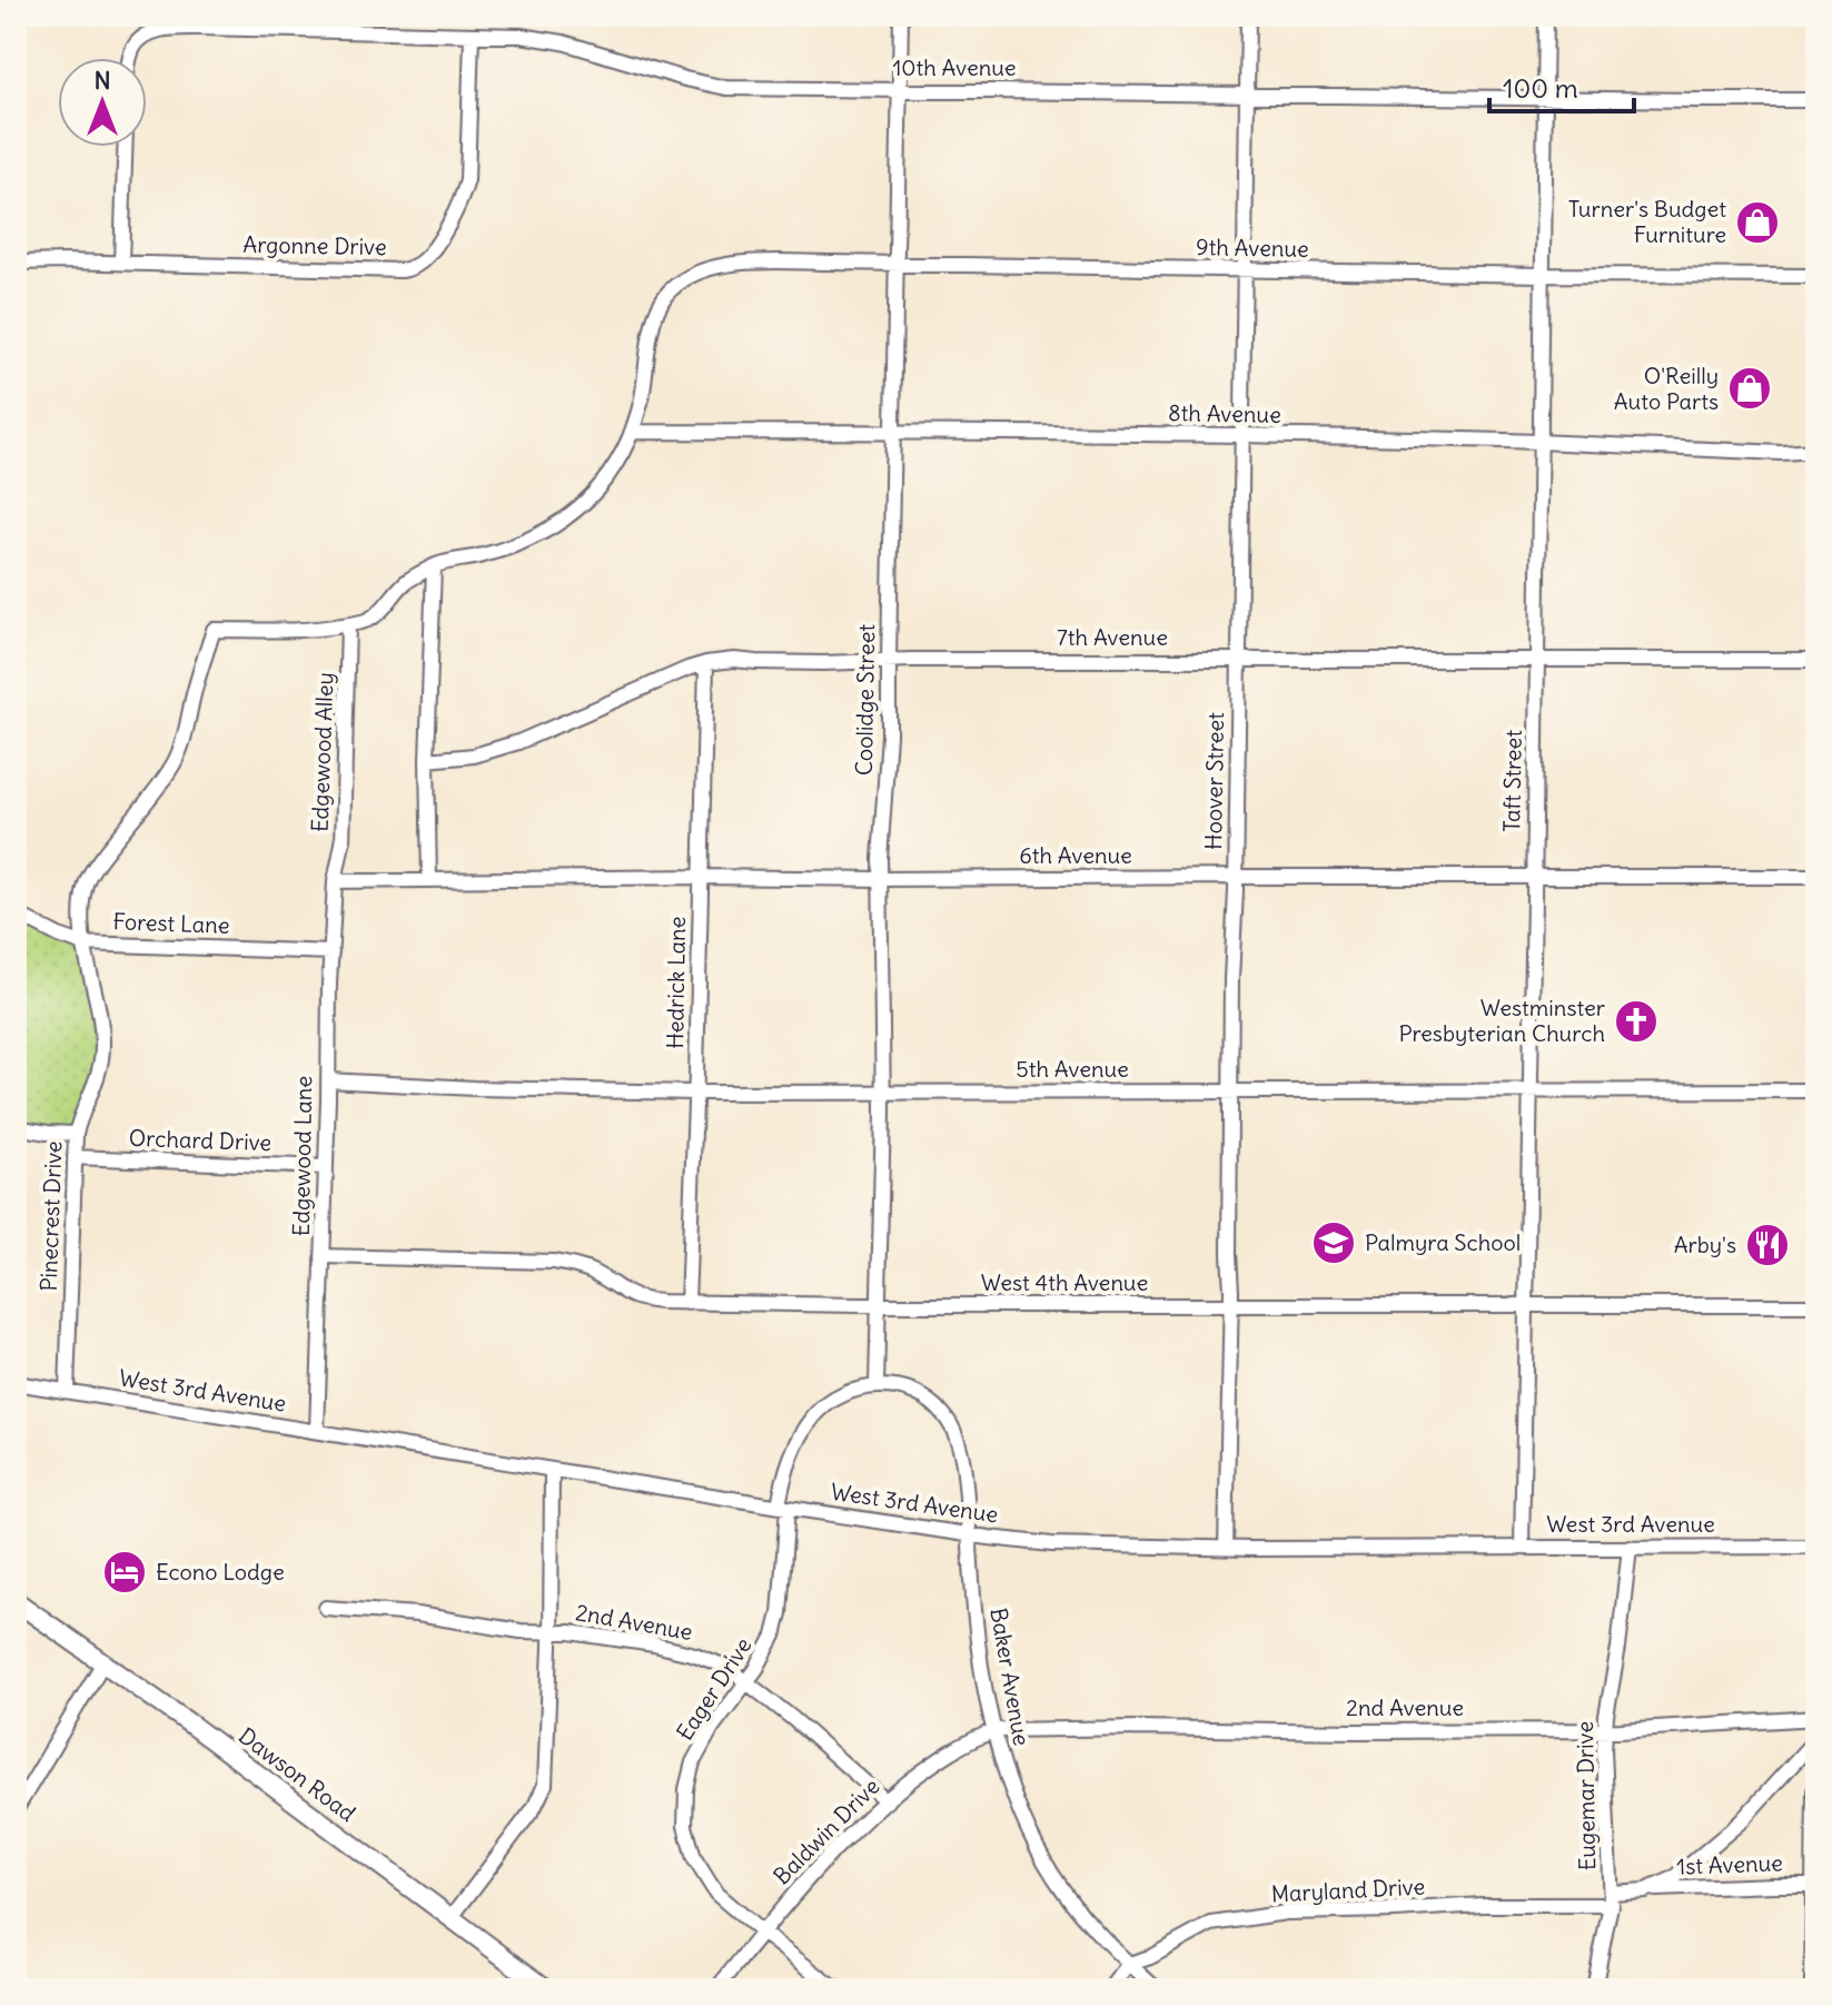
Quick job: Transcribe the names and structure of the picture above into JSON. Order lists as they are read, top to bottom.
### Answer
{
  "streets": {
    "main road": ["Dawson Road"],
    "street": [
      "10th Avenue",
      "Argonne Drive",
      "9th Avenue",
      "8th Avenue",
      "7th Avenue",
      "Coolidge Street",
      "Edgewood Alley",
      "Hoover Street",
      "Taft Street",
      "6th Avenue",
      "Forest Lane",
      "Hedrick Lane",
      "5th Avenue",
      "Orchard Drive",
      "Edgewood Lane",
      "Pinecrest Drive",
      "West 4th Avenue",
      "West 3rd Avenue",
      "2nd Avenue",
      "Baker Avenue",
      "Eager Drive",
      "Eugemar Drive",
      "Baldwin Drive",
      "1st Avenue",
      "Maryland Drive"
    ]
  },
  "crossings": [
    ["10th Avenue", "Argonne Drive"],
    ["10th Avenue", "Coolidge Street"],
    ["10th Avenue", "Hoover Street"],
    ["10th Avenue", "Taft Street"],
    ["9th Avenue", "Coolidge Street"],
    ["9th Avenue", "Hoover Street"],
    ["9th Avenue", "Taft Street"],
    ["9th Avenue", "Pinecrest Drive"],
    ["8th Avenue", "Coolidge Street"],
    ["8th Avenue", "Hoover Street"],
    ["8th Avenue", "Taft Street"],
    ["8th Avenue", "Pinecrest Drive"],
    ["7th Avenue", "Coolidge Street"],
    ["7th Avenue", "Hoover Street"],
    ["7th Avenue", "Taft Street"],
    ["7th Avenue", "Hedrick Lane"],
    ["Coolidge Street", "6th Avenue"],
    ["Coolidge Street", "5th Avenue"],
    ["Coolidge Street", "West 4th Avenue"],
    ["Coolidge Street", "Baker Avenue"],
    ["Coolidge Street", "Eager Drive"],
    ["Edgewood Alley", "6th Avenue"],
    ["Edgewood Alley", "Edgewood Lane"],
    ["Edgewood Alley", "Pinecrest Drive"],
    ["Hoover Street", "6th Avenue"],
    ["Hoover Street", "5th Avenue"],
    ["Hoover Street", "West 4th Avenue"],
    ["Hoover Street", "West 3rd Avenue"],
    ["Taft Street", "6th Avenue"],
    ["Taft Street", "5th Avenue"],
    ["Taft Street", "West 4th Avenue"],
    ["Taft Street", "West 3rd Avenue"],
    ["6th Avenue", "Hedrick Lane"],
    ["6th Avenue", "Edgewood Lane"],
    ["Forest Lane", "Edgewood Lane"],
    ["Forest Lane", "Pinecrest Drive"],
    ["Hedrick Lane", "5th Avenue"],
    ["Hedrick Lane", "West 4th Avenue"],
    ["5th Avenue", "Edgewood Lane"],
    ["Orchard Drive", "Edgewood Lane"],
    ["Orchard Drive", "Pinecrest Drive"],
    ["Edgewood Lane", "West 4th Avenue"],
    ["Edgewood Lane", "West 3rd Avenue"],
    ["Pinecrest Drive", "West 3rd Avenue"],
    ["West 3rd Avenue", "Baker Avenue"],
    ["West 3rd Avenue", "Eager Drive"],
    ["West 3rd Avenue", "Eugemar Drive"],
    ["2nd Avenue", "Baker Avenue"],
    ["2nd Avenue", "Eager Drive"],
    ["2nd Avenue", "Eugemar Drive"],
    ["2nd Avenue", "Baldwin Drive"],
    ["Baker Avenue", "Eager Drive"],
    ["Baker Avenue", "Baldwin Drive"],
    ["Baker Avenue", "Maryland Drive"],
    ["Eager Drive", "Baldwin Drive"],
    ["Eugemar Drive", "Maryland Drive"],
    ["1st Avenue", "Maryland Drive"]
  ],
  "places": {
    "shop": ["Turner's Budget Furniture", "O'Reilly Auto Parts"],
    "church": ["Westminster Presbyterian Church"],
    "school or university": ["Palmyra School"],
    "restaurant": ["Arby's"],
    "hotel": ["Econo Lodge"]
  },
  "scale_bar": "100 m",
  "north": "top"
}
